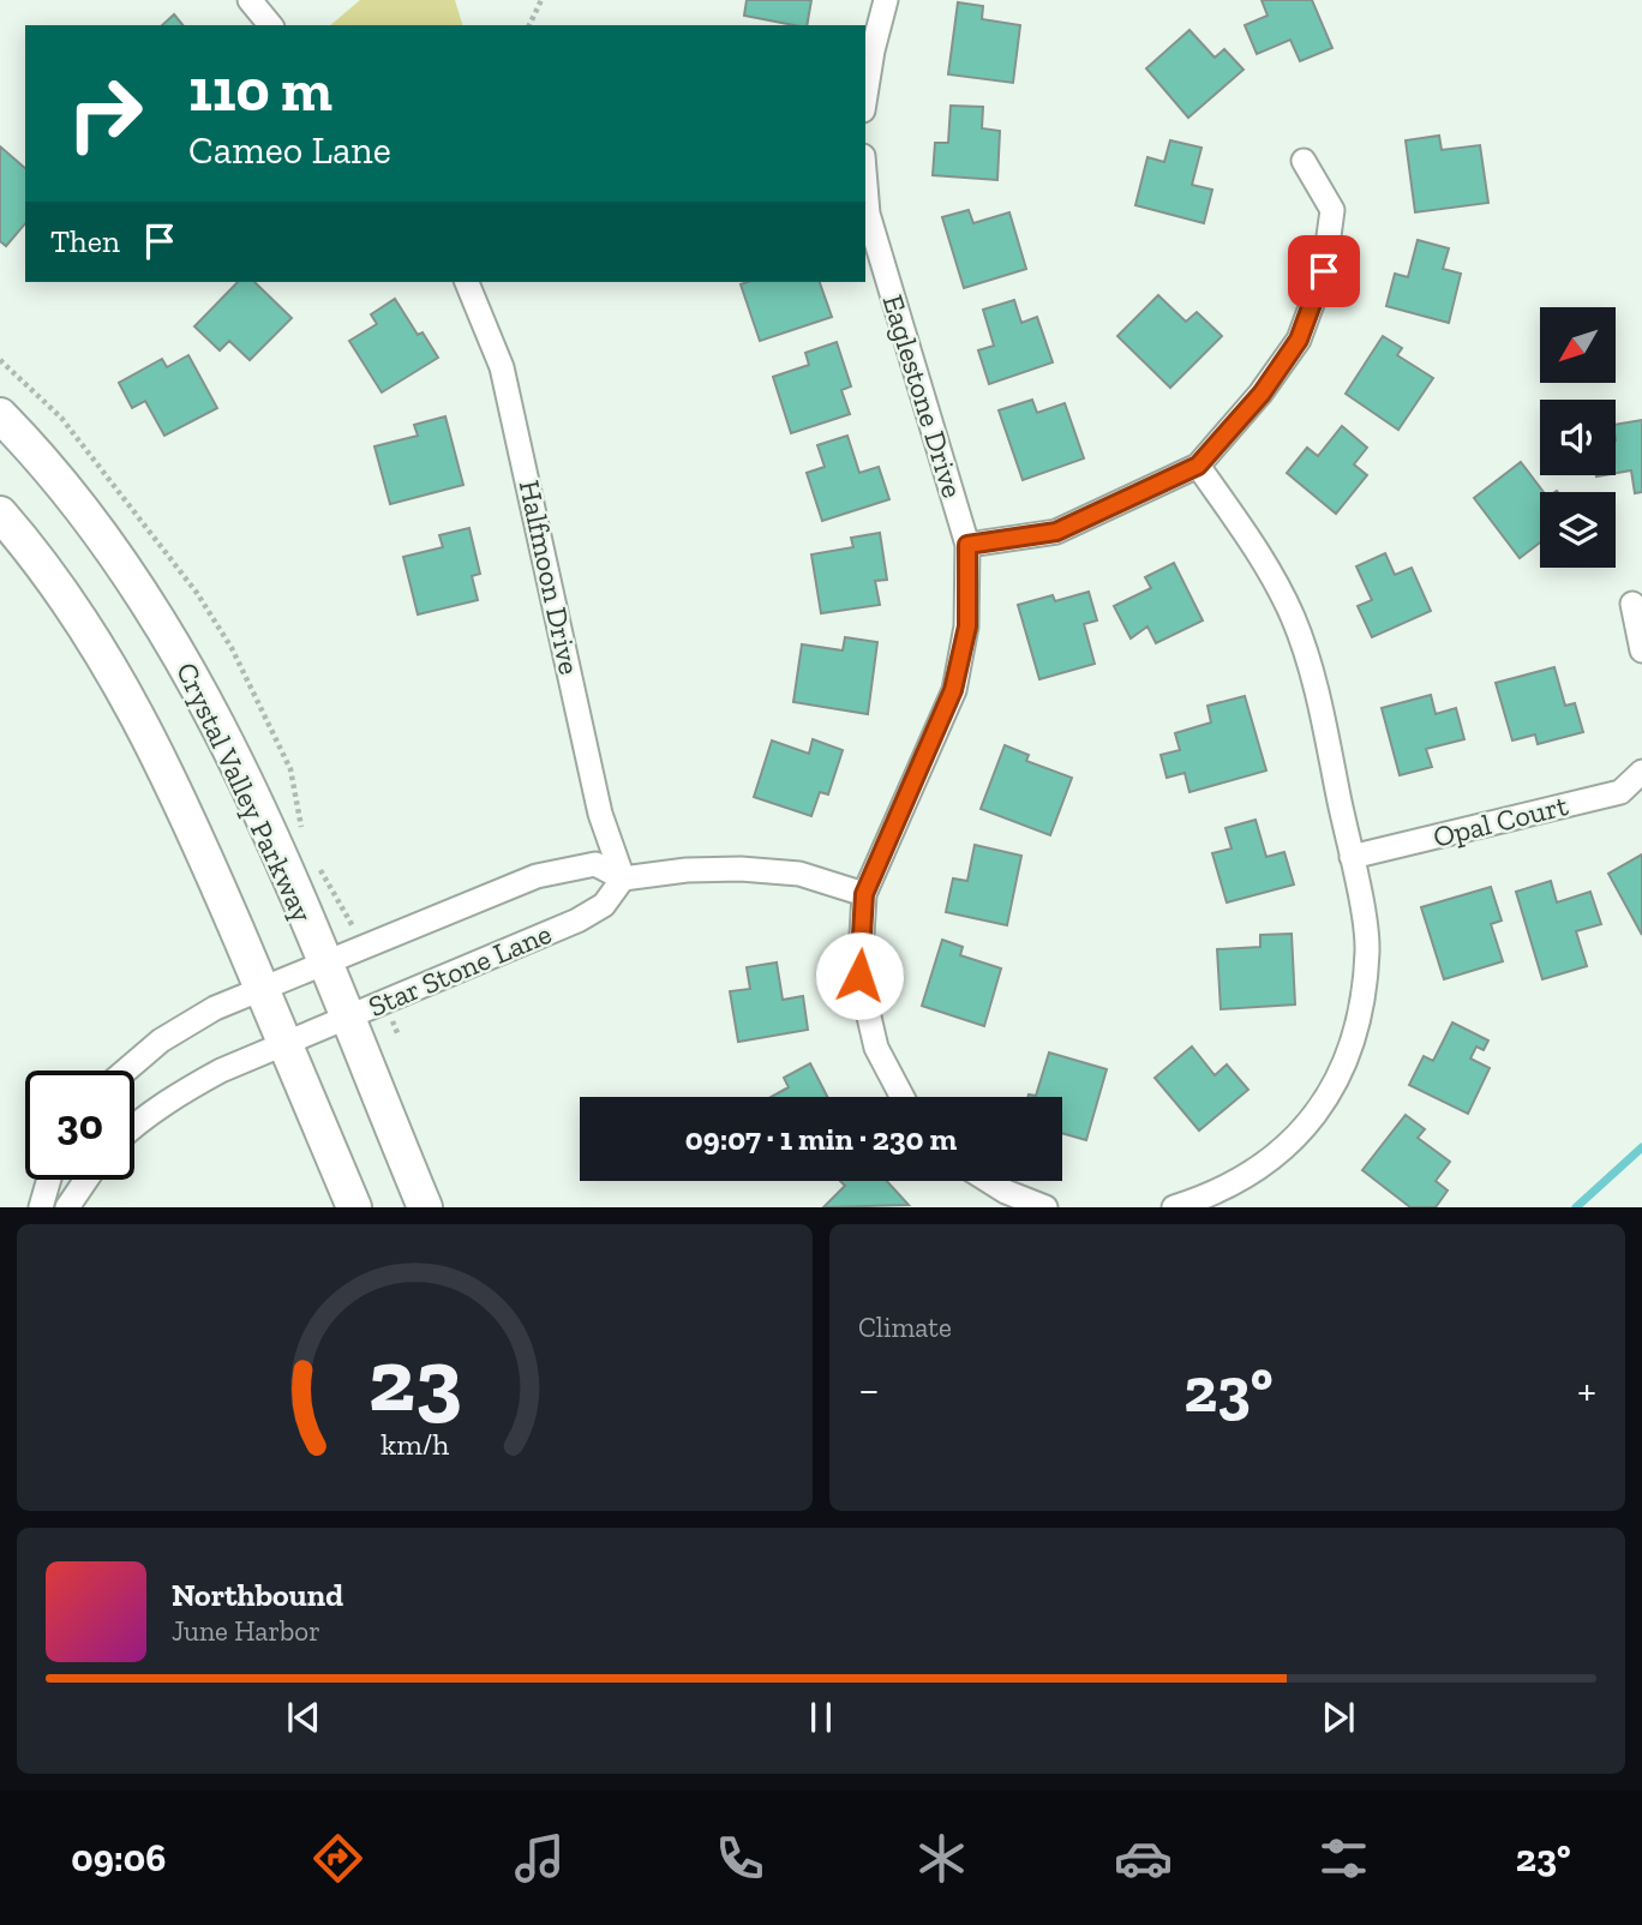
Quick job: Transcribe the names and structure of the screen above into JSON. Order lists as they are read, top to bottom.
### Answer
{
  "streets": {
    "main road": ["Crystal Valley Parkway"],
    "street": [
      "Eaglestone Drive",
      "Halfmoon Drive",
      "Opal Court",
      "Star Stone Lane"
    ]
  },
  "crossings": [
    ["Eaglestone Drive", "Star Stone Lane"],
    ["Halfmoon Drive", "Star Stone Lane"],
    ["Crystal Valley Parkway", "Star Stone Lane"]
  ],
  "north": "bottom left",
  "page": {
    "turn": ["110 m", "Cameo Lane"],
    "then": "Then",
    "limit": "30",
    "trip": "09:07 · 1 min · 230 m",
    "tile": "Climate",
    "heat": ["−", "23°", "+"],
    "song": ["Northbound", "June Harbor"],
    "tabs": ["09:06", "23°"],
    "gauge": ["23", "km/h"]
  }
}
